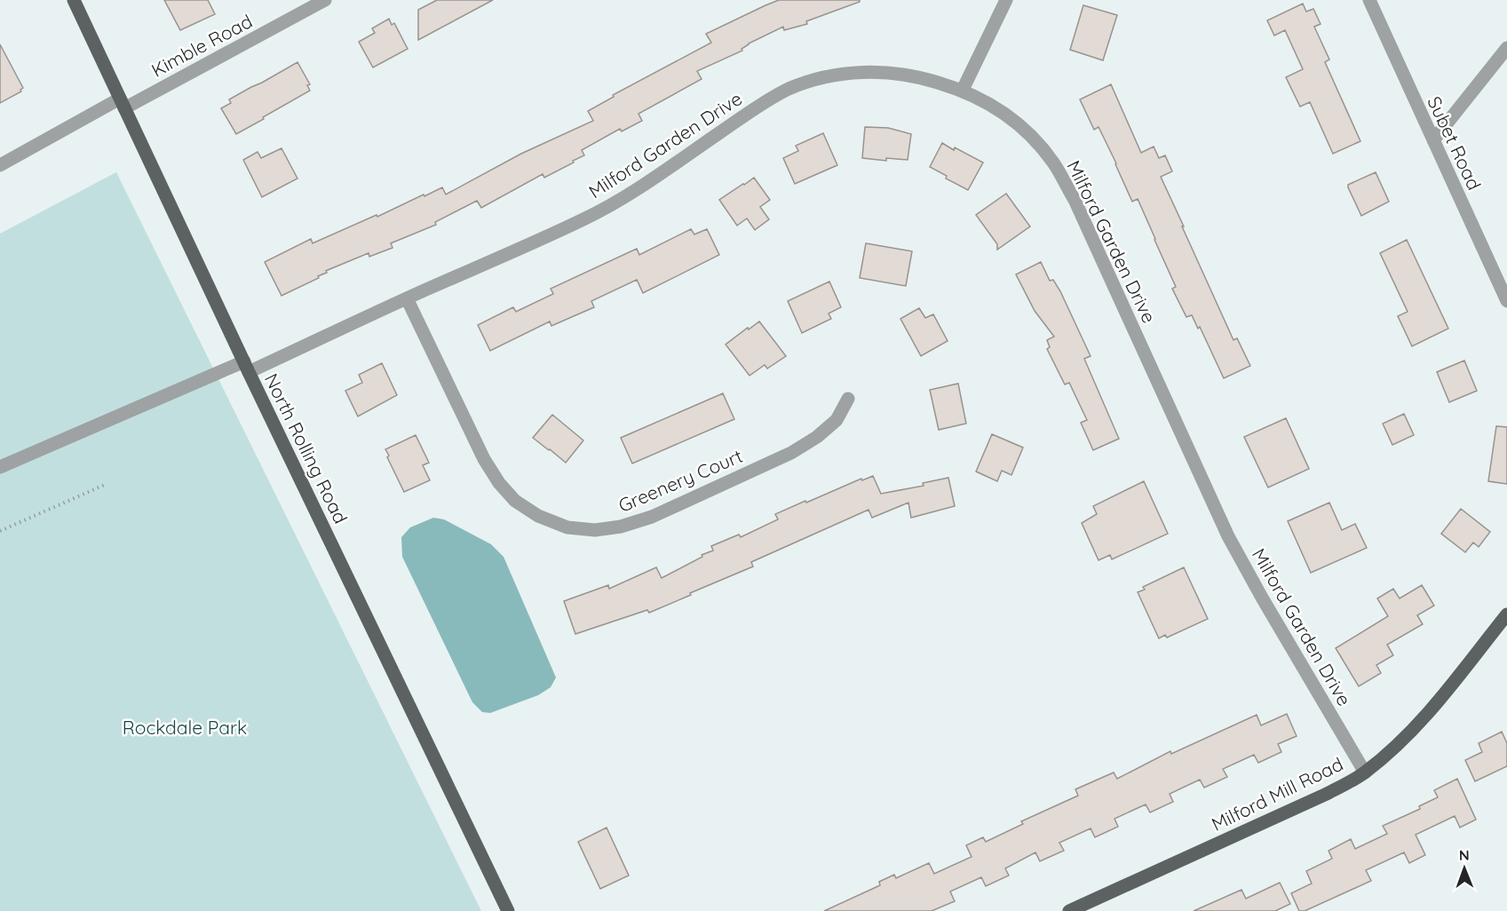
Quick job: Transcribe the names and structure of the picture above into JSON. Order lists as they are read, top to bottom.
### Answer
{
  "streets": {
    "main road": ["North Rolling Road", "Milford Mill Road"],
    "street": [
      "Kimble Road",
      "Subet Road",
      "Milford Garden Drive",
      "Greenery Court"
    ]
  },
  "crossings": [
    ["Kimble Road", "North Rolling Road"],
    ["Milford Garden Drive", "North Rolling Road"],
    ["Milford Garden Drive", "Greenery Court"],
    ["Milford Garden Drive", "Milford Mill Road"]
  ],
  "parks": ["Rockdale Park"],
  "north": "top"
}
